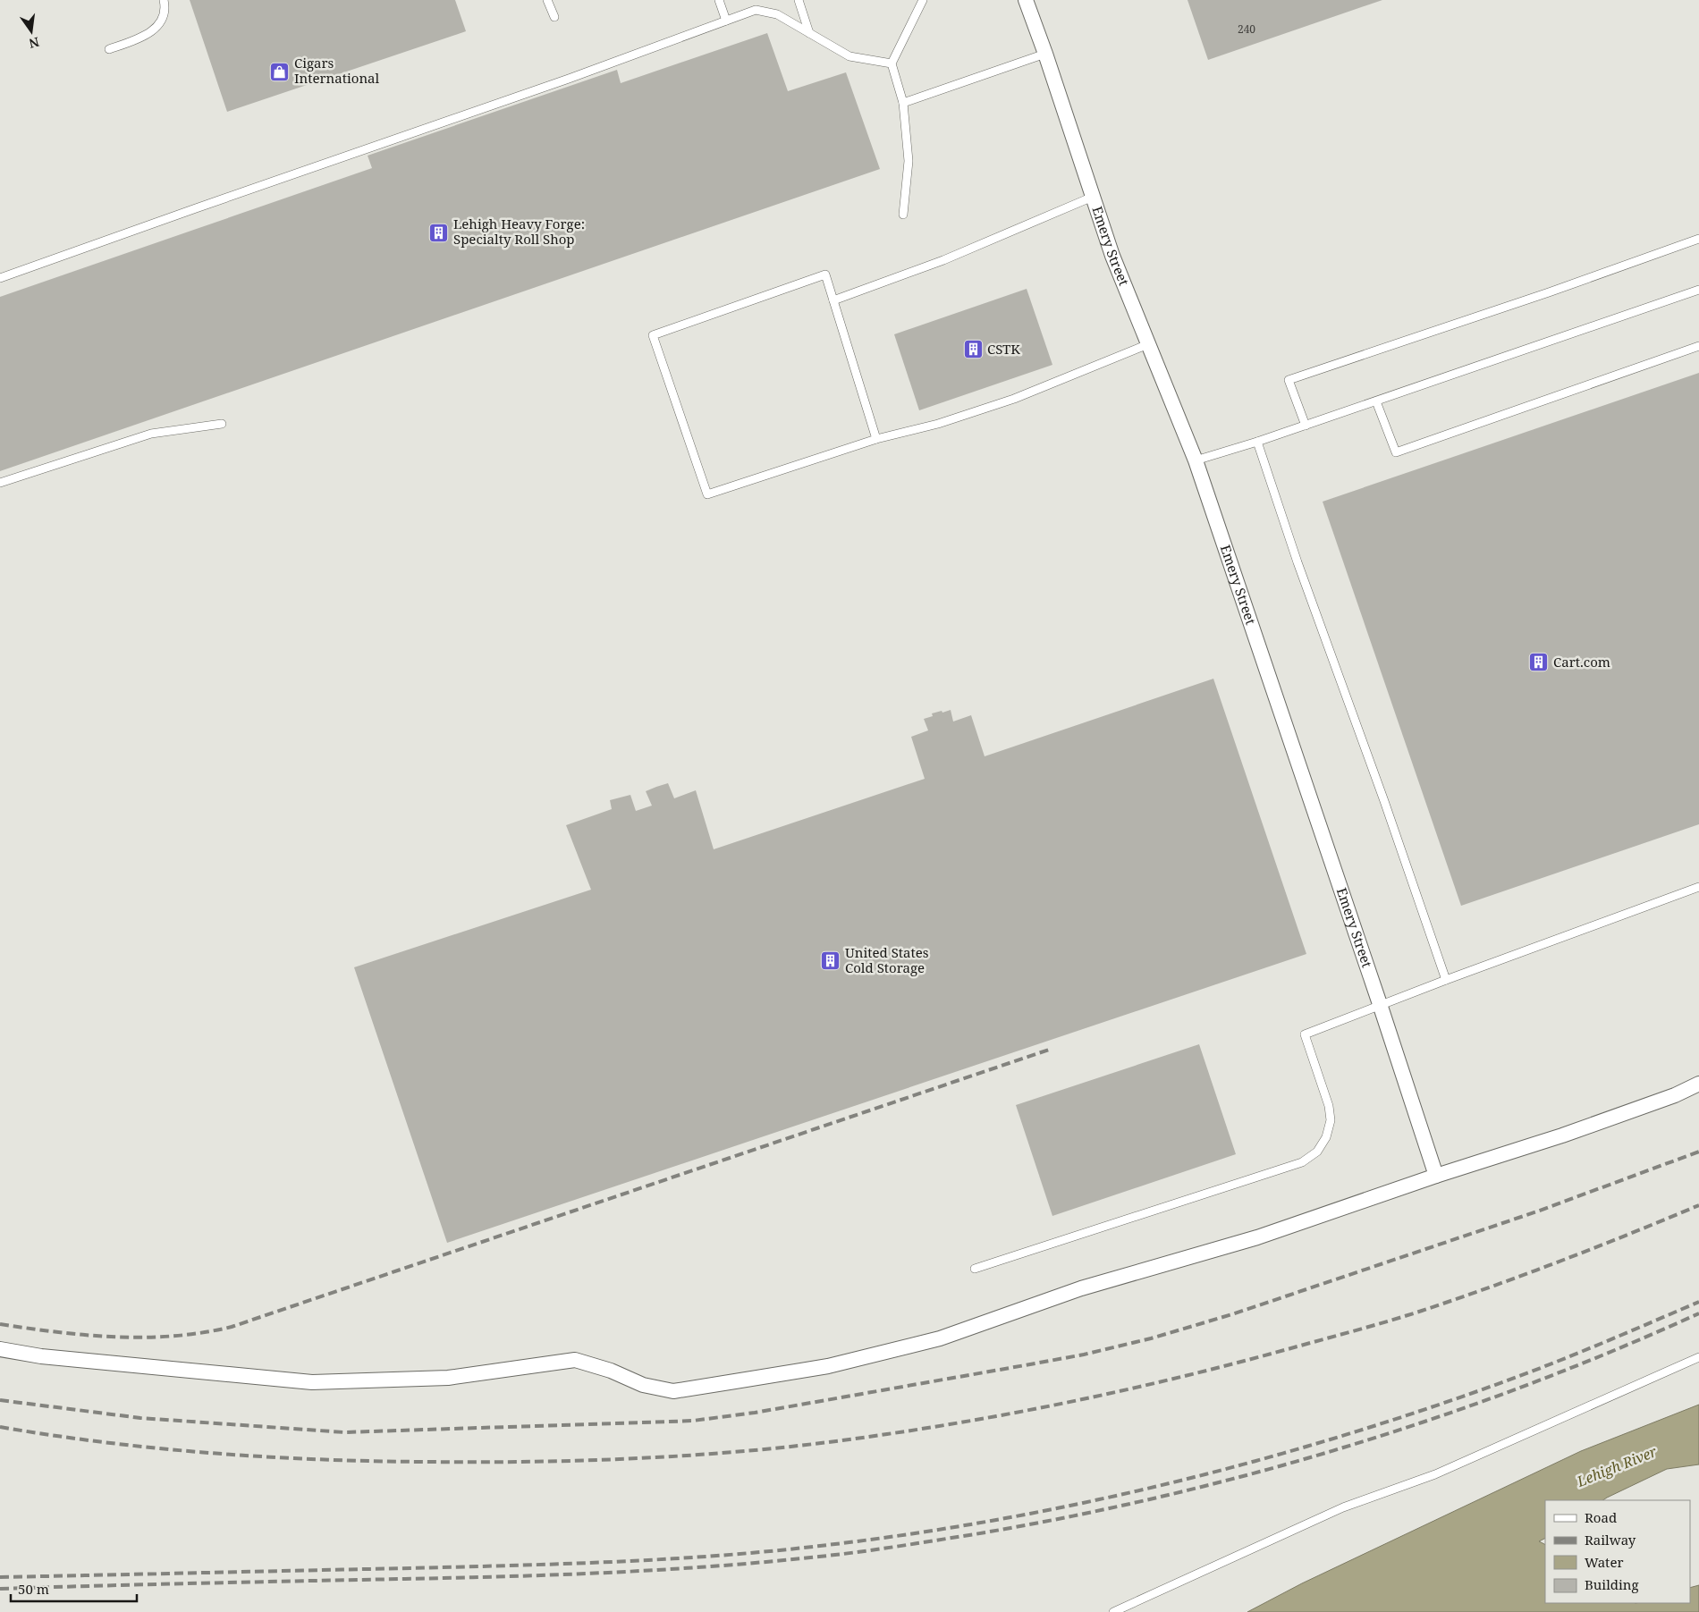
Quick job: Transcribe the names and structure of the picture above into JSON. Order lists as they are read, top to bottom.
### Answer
{
  "streets": {
    "street": ["Emery Street"]
  },
  "water": ["Lehigh River"],
  "places": {
    "shop": ["Cigars International"],
    "building": [
      "Lehigh Heavy Forge: Specialty Roll Shop",
      "CSTK",
      "Cart.com",
      "United States Cold Storage"
    ]
  },
  "house_numbers": ["240"],
  "legend": [
    "Road",
    "Railway",
    "Water",
    "Building"
  ],
  "scale_bar": "50 m",
  "north": "bottom"
}
